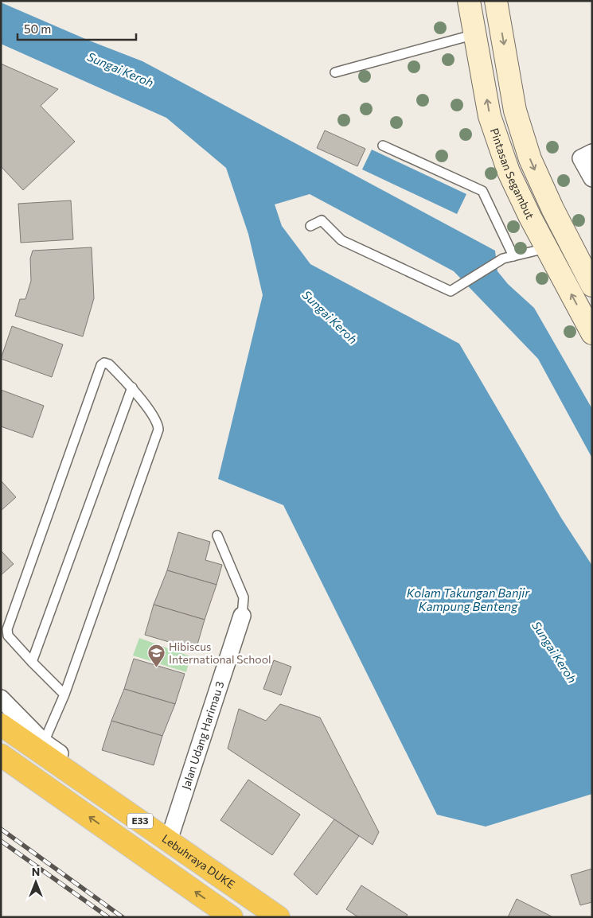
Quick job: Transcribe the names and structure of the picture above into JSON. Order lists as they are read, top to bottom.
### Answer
{
  "streets": {
    "highway": ["E33", "Lebuhraya DUKE"],
    "main road": ["Pintasan Segambut"],
    "street": ["Jalan Udang Harimau 3"]
  },
  "water": ["Sungai Keroh", "Kolam Takungan Banjir Kampung Benteng"],
  "places": {
    "school or university": ["Hibiscus International School"]
  },
  "scale_bar": "50 m",
  "north": "top"
}
